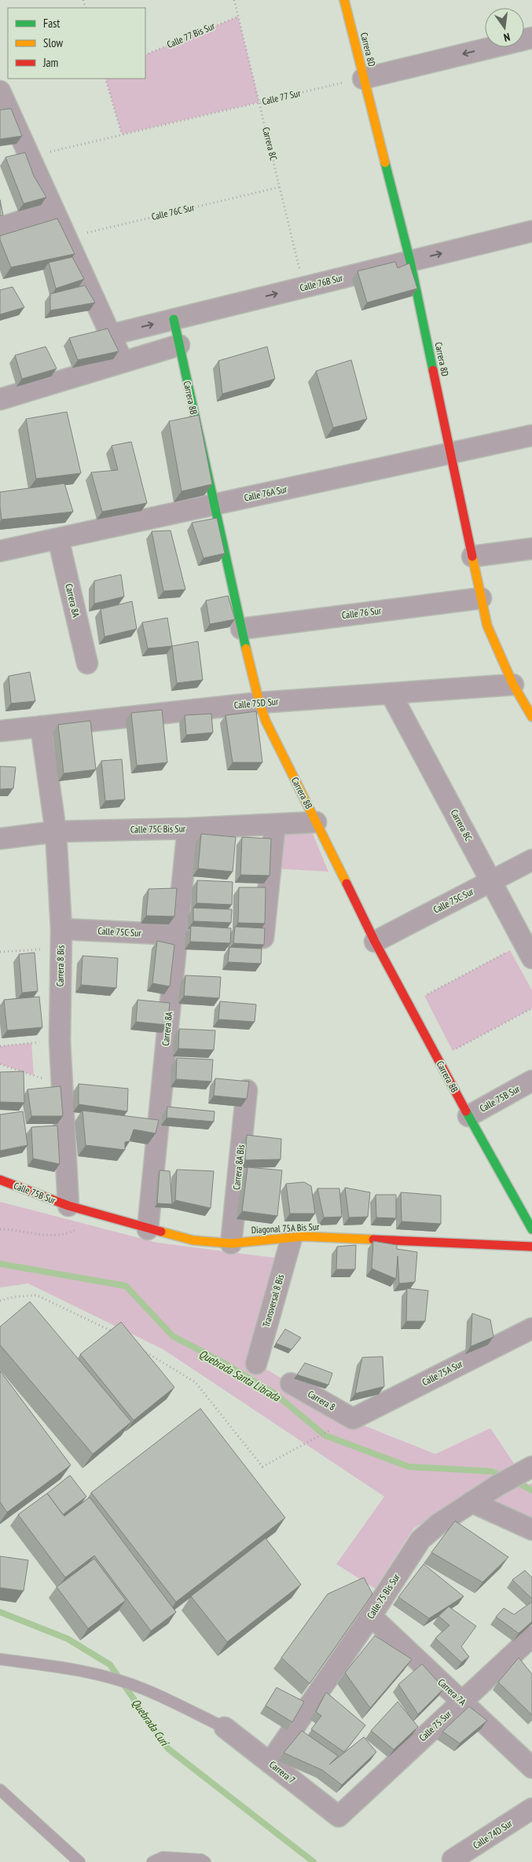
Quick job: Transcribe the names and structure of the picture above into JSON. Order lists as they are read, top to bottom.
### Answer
{
  "streets": {
    "street": [
      "Carrera 8D",
      "Carrera 8C",
      "Calle 76B Sur",
      "Carrera 8B",
      "Calle 76A Sur",
      "Carrera 8A",
      "Calle 76 Sur",
      "Calle 75D Sur",
      "Calle 75C Bis Sur",
      "Calle 75C Sur",
      "Carrera 8 Bis",
      "Calle 75B Sur",
      "Carrera 8A Bis",
      "Diagonal 75A Bis Sur",
      "Transversal 8 Bis",
      "Calle 75A Sur",
      "Carrera 8",
      "Calle 75 Bis Sur",
      "Carrera 7A",
      "Calle 75 Sur",
      "Carrera 7",
      "Calle 74D Sur"
    ],
    "path": ["Calle 77 Bis Sur", "Calle 77 Sur", "Calle 76C Sur"]
  },
  "crossings": [
    ["Calle 77 Bis Sur", "Carrera 8C"],
    ["Carrera 8D", "Calle 77 Sur"],
    ["Carrera 8D", "Calle 76B Sur"],
    ["Carrera 8D", "Calle 76A Sur"],
    ["Carrera 8D", "Calle 76 Sur"],
    ["Carrera 8D", "Calle 75D Sur"],
    ["Calle 77 Sur", "Carrera 8C"],
    ["Carrera 8C", "Calle 76C Sur"],
    ["Carrera 8C", "Calle 76B Sur"],
    ["Carrera 8C", "Calle 75D Sur"],
    ["Carrera 8C", "Calle 75C Sur"],
    ["Calle 76B Sur", "Carrera 8B"],
    ["Carrera 8B", "Calle 76A Sur"],
    ["Carrera 8B", "Calle 76 Sur"],
    ["Carrera 8B", "Calle 75D Sur"],
    ["Carrera 8B", "Calle 75C Bis Sur"],
    ["Carrera 8B", "Calle 75C Sur"],
    ["Carrera 8B", "Calle 75B Sur"],
    ["Calle 76A Sur", "Carrera 8A"],
    ["Carrera 8A", "Calle 75C Bis Sur"],
    ["Carrera 8A", "Calle 75C Sur"],
    ["Carrera 8A", "Diagonal 75A Bis Sur"],
    ["Calle 75D Sur", "Carrera 8 Bis"],
    ["Calle 75C Bis Sur", "Carrera 8 Bis"],
    ["Calle 75C Sur", "Carrera 8 Bis"],
    ["Carrera 8 Bis", "Calle 75B Sur"],
    ["Carrera 8 Bis", "Diagonal 75A Bis Sur"],
    ["Calle 75B Sur", "Diagonal 75A Bis Sur"],
    ["Carrera 8A Bis", "Diagonal 75A Bis Sur"],
    ["Diagonal 75A Bis Sur", "Transversal 8 Bis"],
    ["Calle 75A Sur", "Carrera 8"],
    ["Calle 75 Bis Sur", "Carrera 7A"],
    ["Calle 75 Bis Sur", "Carrera 7"],
    ["Carrera 7A", "Calle 75 Sur"],
    ["Calle 75 Sur", "Carrera 7"]
  ],
  "one_way": ["Calle 76B Sur"],
  "water": ["Quebrada Santa Librada", "Quebrada Curí"],
  "legend": ["Fast", "Slow", "Jam"],
  "north": "bottom"
}
